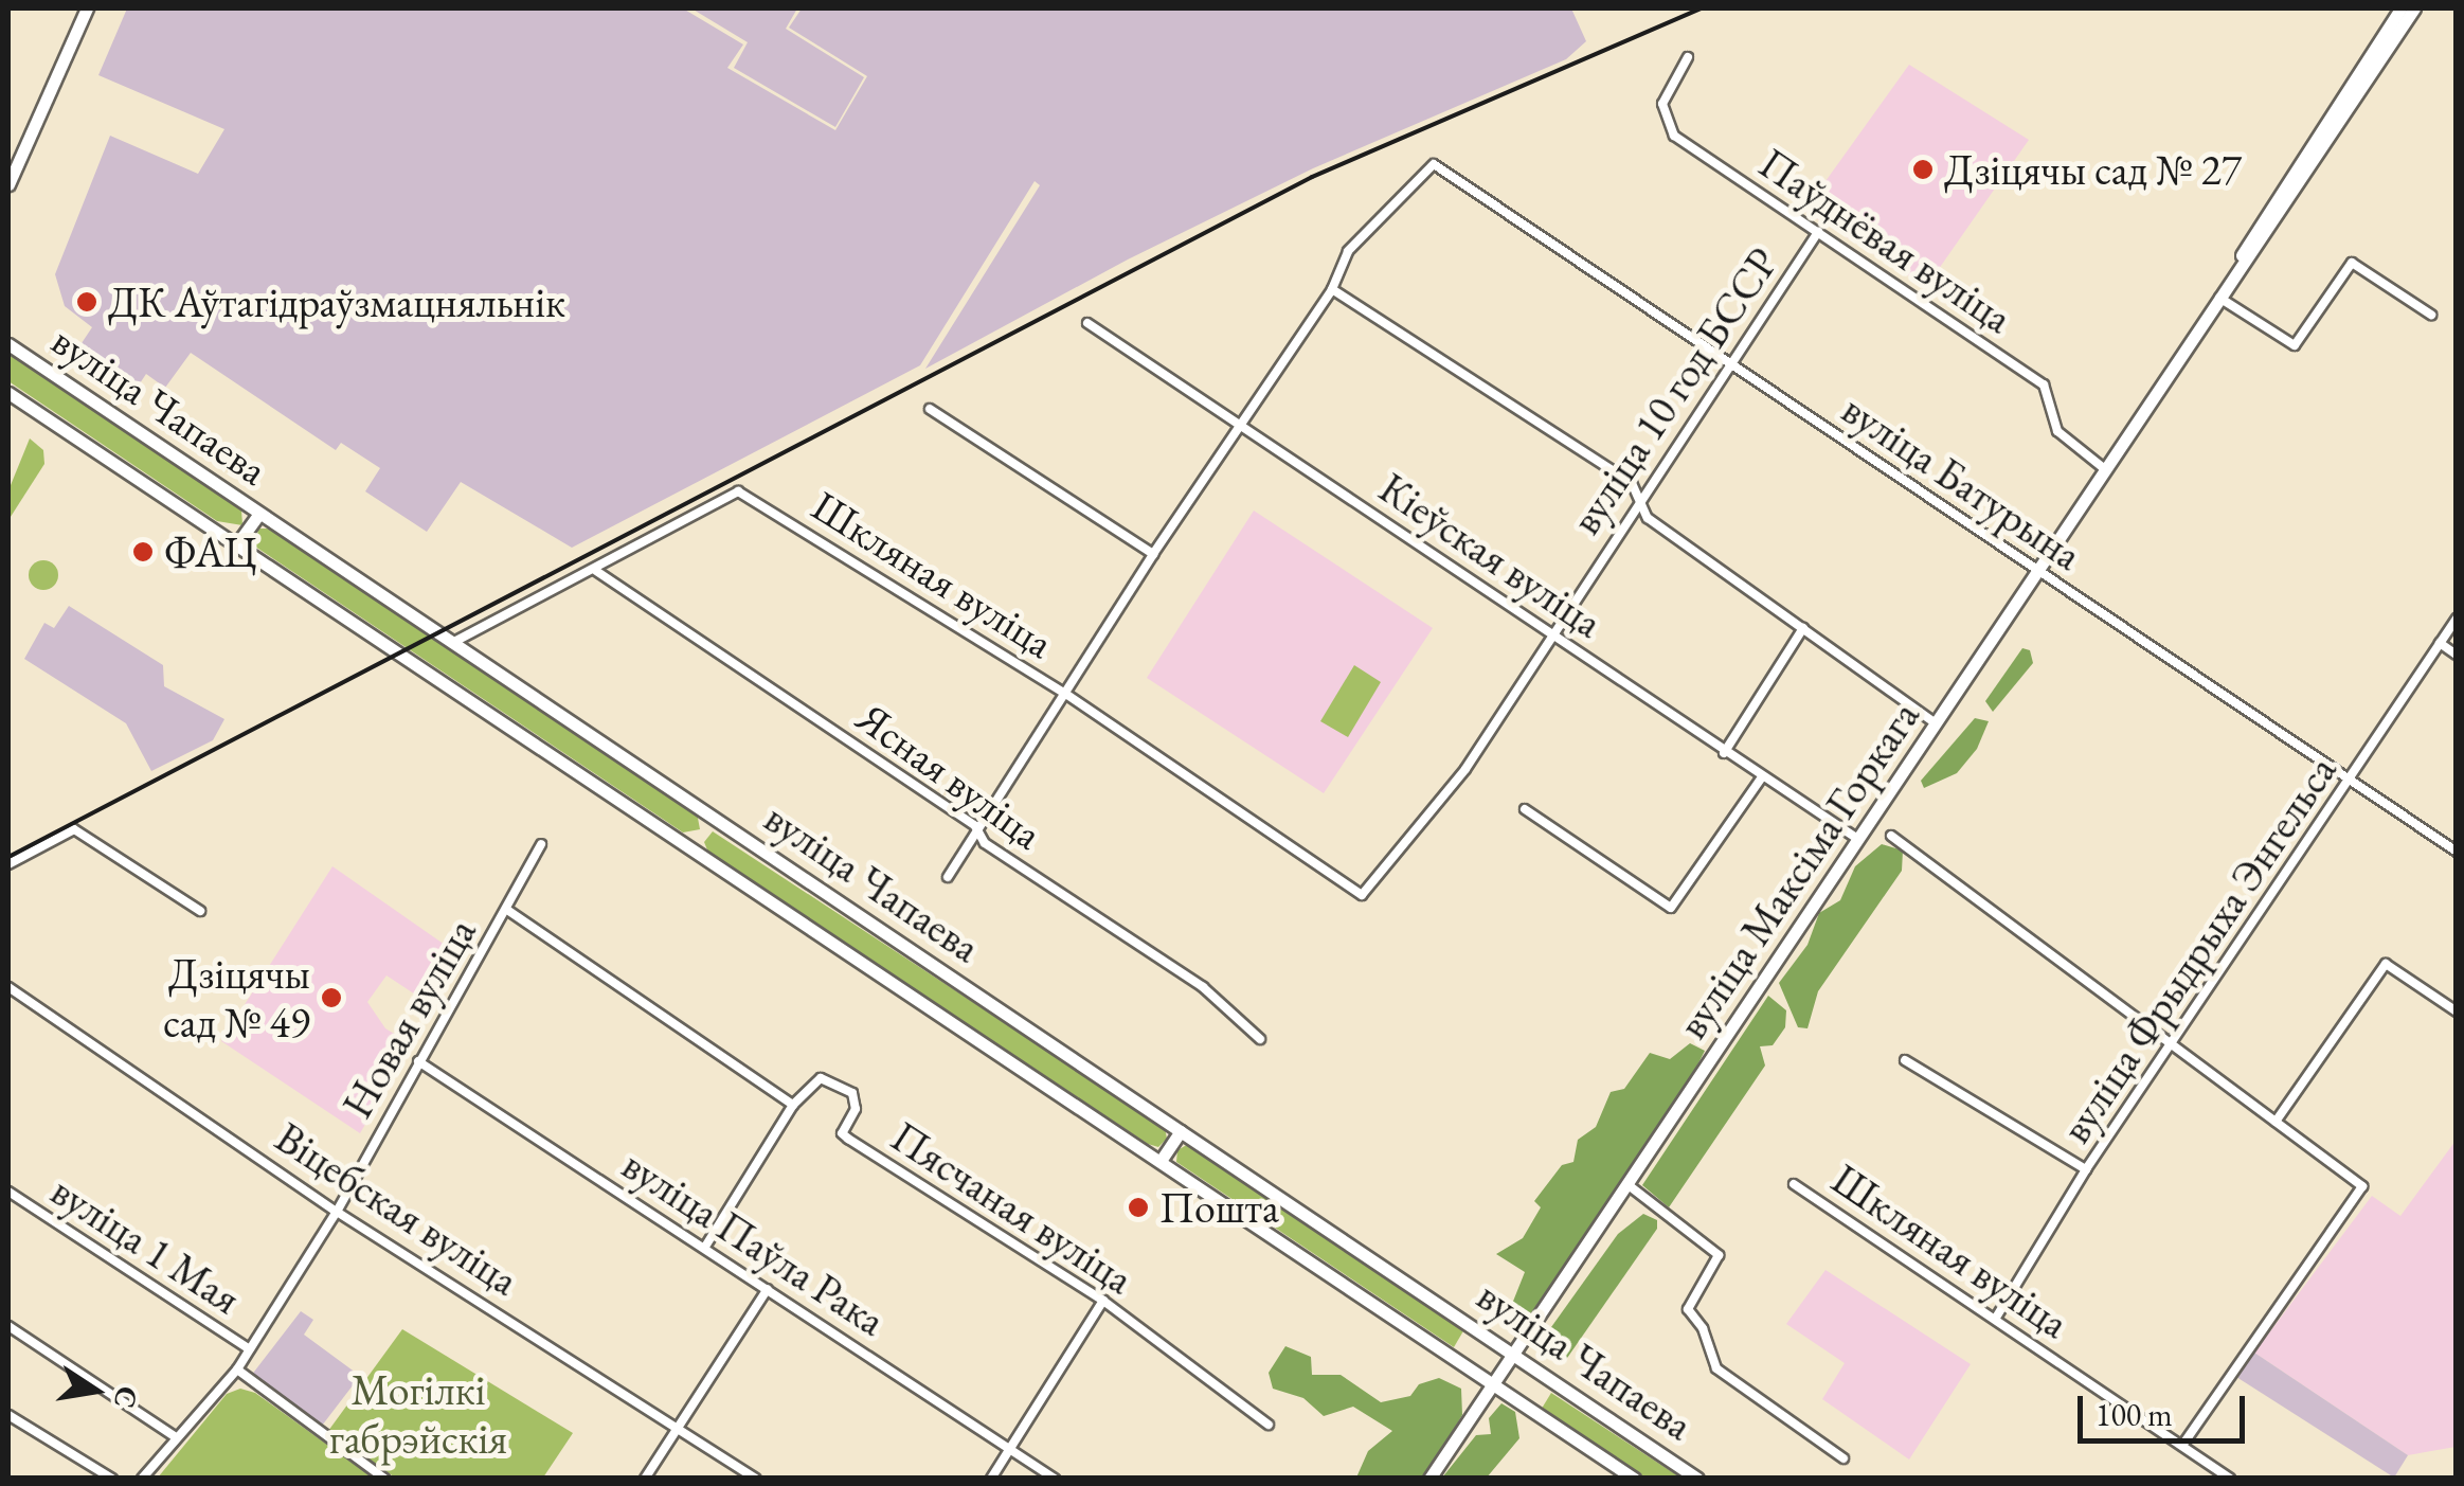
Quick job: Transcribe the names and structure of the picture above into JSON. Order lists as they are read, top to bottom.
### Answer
{
  "streets": {
    "main road": ["вуліца Чапаева", "вуліца Максіма Горкага"],
    "street": [
      "Паўднёвая вуліца",
      "вуліца 10 год БССР",
      "вуліца Батурына",
      "Кіеўская вуліца",
      "Шкляная вуліца",
      "Ясная вуліца",
      "вуліца Фрыдрыха Энгельса",
      "Новая вуліца",
      "Пясчаная вуліца",
      "Віцебская вуліца",
      "вуліца Паўла Рака",
      "вуліца 1 Мая"
    ]
  },
  "crossings": [
    ["Паўднёвая вуліца", "вуліца 10 год БССР"],
    ["Паўднёвая вуліца", "вуліца Максіма Горкага"],
    ["вуліца 10 год БССР", "вуліца Батурына"],
    ["вуліца 10 год БССР", "Кіеўская вуліца"],
    ["вуліца 10 год БССР", "Шкляная вуліца"],
    ["вуліца Чапаева", "Шкляная вуліца"],
    ["вуліца Чапаева", "вуліца Максіма Горкага"],
    ["вуліца Батурына", "вуліца Максіма Горкага"],
    ["вуліца Батурына", "вуліца Фрыдрыха Энгельса"],
    ["Кіеўская вуліца", "вуліца Максіма Горкага"],
    ["Шкляная вуліца", "Ясная вуліца"],
    ["Шкляная вуліца", "вуліца Фрыдрыха Энгельса"],
    ["Новая вуліца", "Віцебская вуліца"],
    ["Новая вуліца", "вуліца Паўла Рака"],
    ["Новая вуліца", "вуліца 1 Мая"]
  ],
  "parks": ["Могілкі габрэйскія"],
  "places": [
    "Дзіцячы сад № 27",
    "ДК Аўтагідраўзмацняльнік",
    "ФАЦ",
    "Дзіцячы сад № 49",
    "Пошта"
  ],
  "scale_bar": "100 m",
  "north": "right"
}
